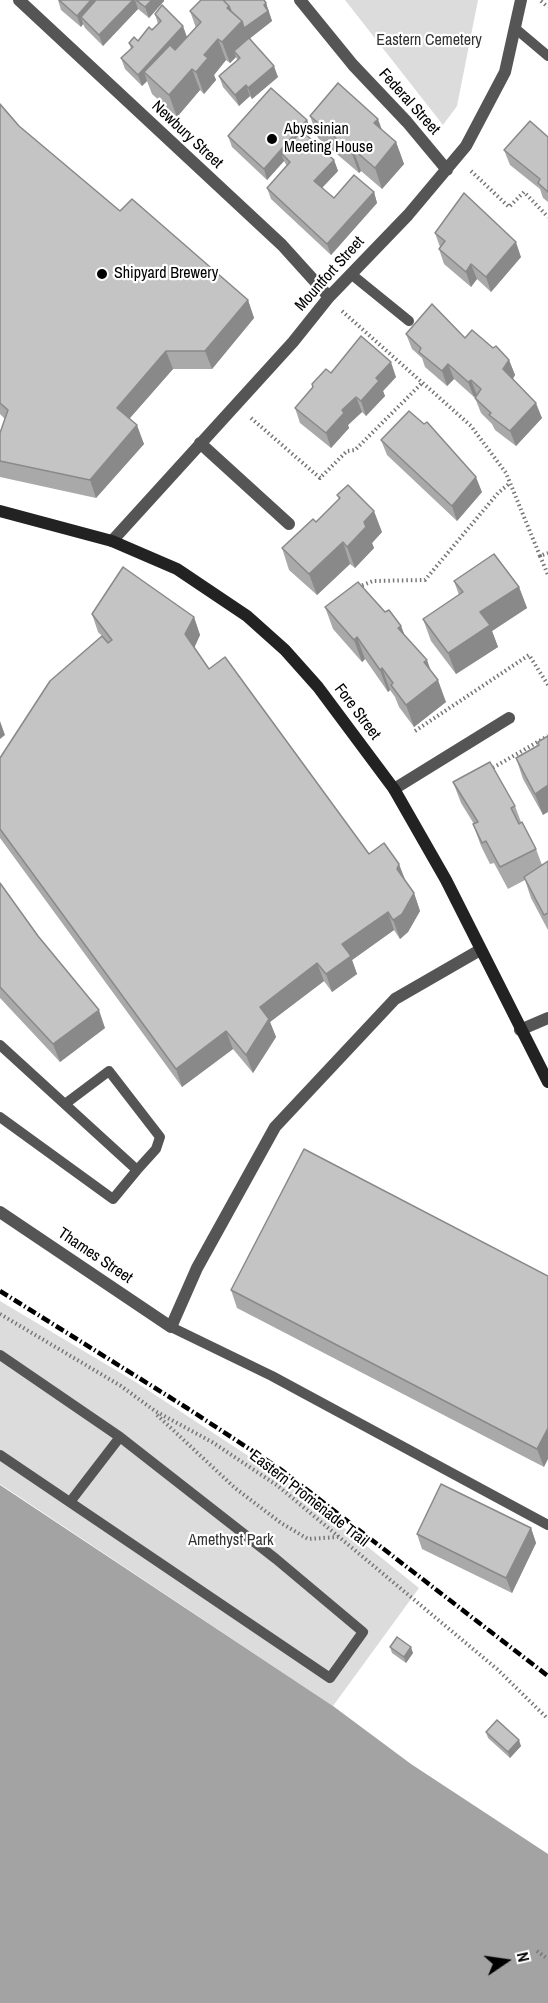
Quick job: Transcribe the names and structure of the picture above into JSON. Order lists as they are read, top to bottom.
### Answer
{
  "streets": {
    "street": [
      "Federal Street",
      "Newbury Street",
      "Mountfort Street",
      "Fore Street",
      "Thames Street"
    ],
    "path": ["Eastern Promenade Trail"]
  },
  "crossings": [
    ["Federal Street", "Mountfort Street"],
    ["Newbury Street", "Mountfort Street"],
    ["Mountfort Street", "Fore Street"]
  ],
  "parks": ["Eastern Cemetery", "Amethyst Park"],
  "places": ["Abyssinian Meeting House", "Shipyard Brewery"],
  "north": "right"
}
